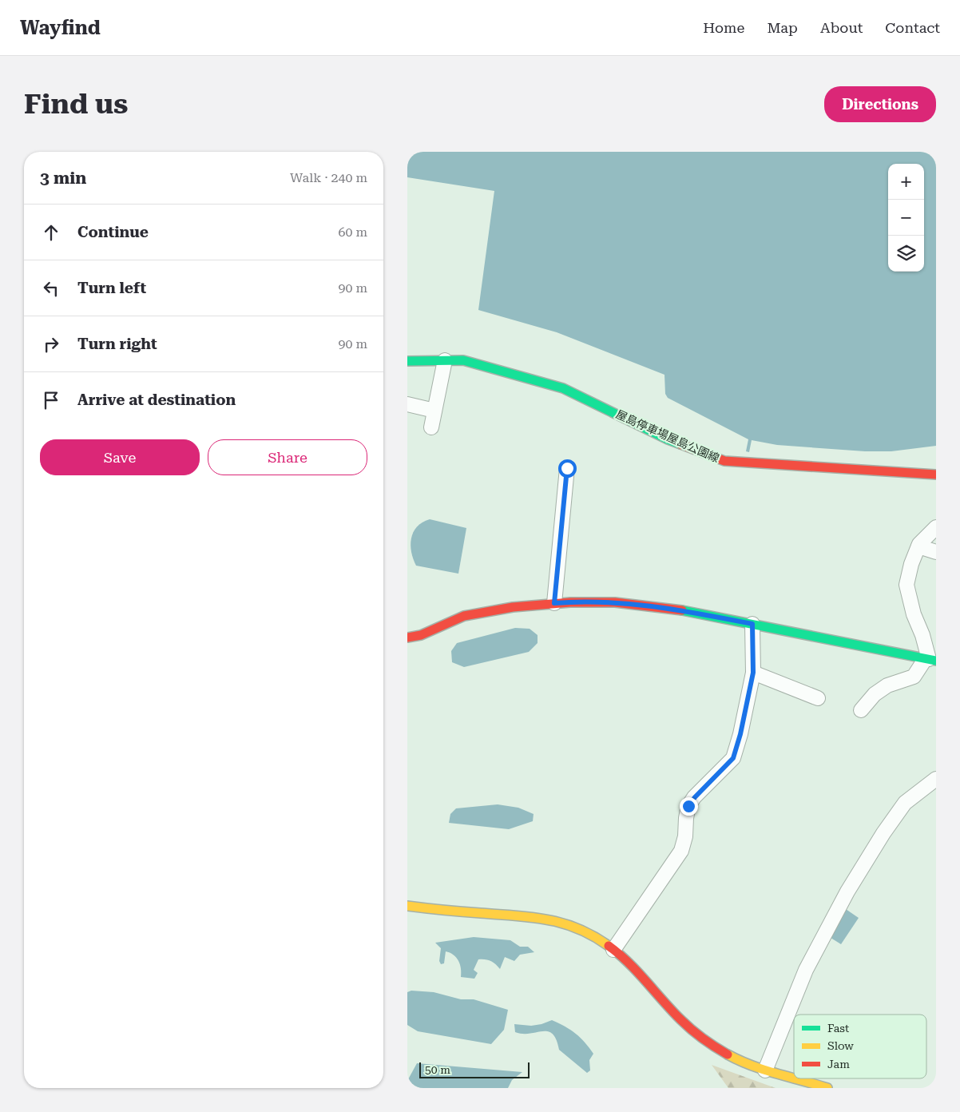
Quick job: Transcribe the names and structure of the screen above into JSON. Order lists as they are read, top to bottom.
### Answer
{
  "streets": {
    "street": ["屋島停車場屋島公園線"]
  },
  "legend": ["Fast", "Slow", "Jam"],
  "scale_bar": "50 m",
  "page": {
    "header": "Wayfind",
    "nav": [
      "Home",
      "Map",
      "About",
      "Contact"
    ],
    "buttons": [
      "Directions",
      ["Save", "Share"]
    ],
    "title": "Find us",
    "heading": ["3 min", "Walk · 240 m"],
    "map_buttons": ["+", "−"],
    "list": [
      ["Continue", "60 m"],
      ["Turn left", "90 m"],
      ["Turn right", "90 m"],
      "Arrive at destination"
    ],
    "scale": "50 m"
  }
}
